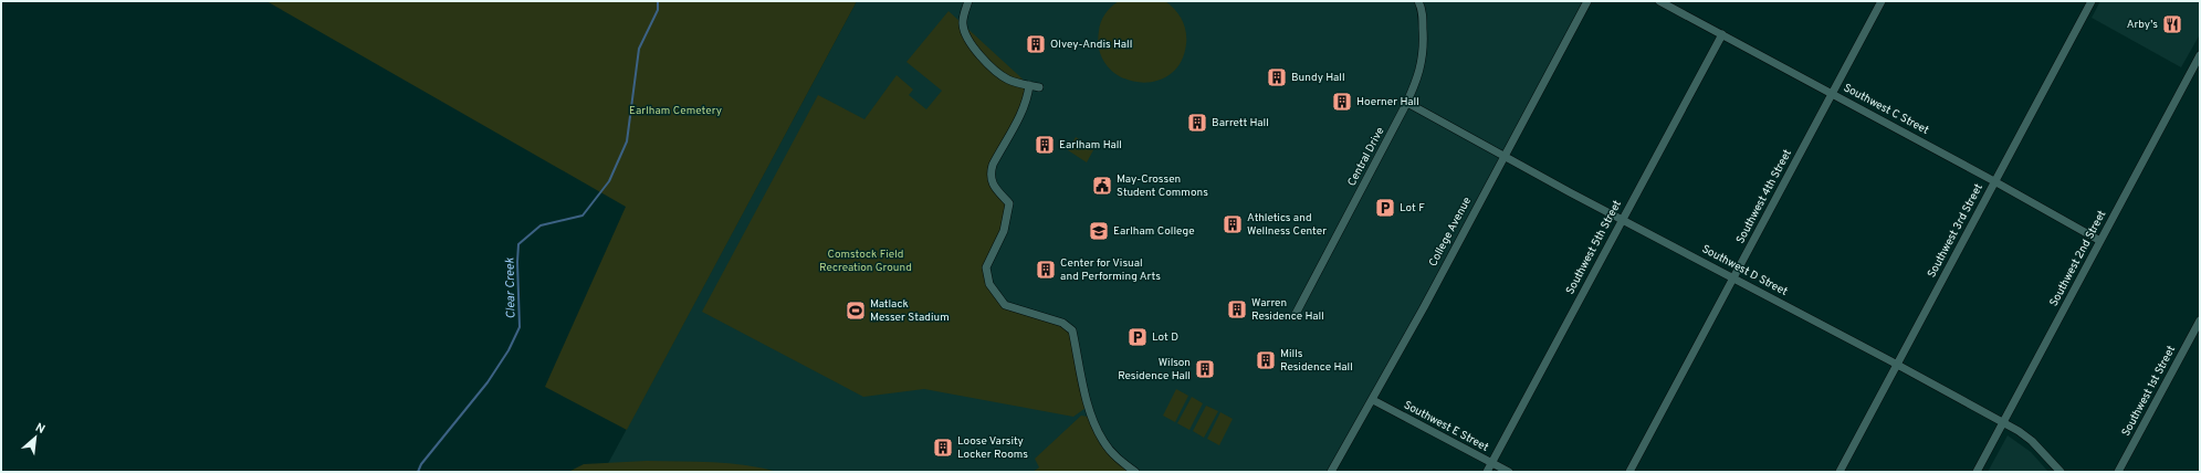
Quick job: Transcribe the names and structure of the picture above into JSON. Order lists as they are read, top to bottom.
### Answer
{
  "streets": {
    "street": [
      "Southwest C Street",
      "Central Drive",
      "Southwest 4th Street",
      "Southwest 3rd Street",
      "College Avenue",
      "Southwest 5th Street",
      "Southwest 2nd Street",
      "Southwest D Street",
      "Southwest 1st Street",
      "Southwest E Street"
    ]
  },
  "crossings": [
    ["Southwest C Street", "Southwest 4th Street"],
    ["Southwest C Street", "Southwest 3rd Street"],
    ["Southwest C Street", "Southwest 5th Street"],
    ["Southwest C Street", "Southwest 2nd Street"],
    ["Central Drive", "Southwest D Street"],
    ["Southwest 4th Street", "Southwest D Street"],
    ["Southwest 3rd Street", "Southwest D Street"],
    ["College Avenue", "Southwest D Street"],
    ["College Avenue", "Southwest E Street"],
    ["Southwest 5th Street", "Southwest D Street"],
    ["Southwest 5th Street", "Southwest E Street"],
    ["Southwest 2nd Street", "Southwest D Street"]
  ],
  "water": ["Clear Creek"],
  "parks": ["Earlham Cemetery", "Comstock Field Recreation Ground"],
  "places": {
    "restaurant": ["Arby's"],
    "building": [
      "Olvey-Andis Hall",
      "Bundy Hall",
      "Hoerner Hall",
      "Barrett Hall",
      "Earlham Hall",
      "Athletics and Wellness Center",
      "Center for Visual and Performing Arts",
      "Warren Residence Hall",
      "Mills Residence Hall",
      "Wilson Residence Hall",
      "Loose Varsity Locker Rooms"
    ],
    "public building": ["May-Crossen Student Commons"],
    "parking": ["Lot F", "Lot D"],
    "school or university": ["Earlham College"],
    "sports": ["Matlack Messer Stadium"]
  },
  "north": "top right"
}
